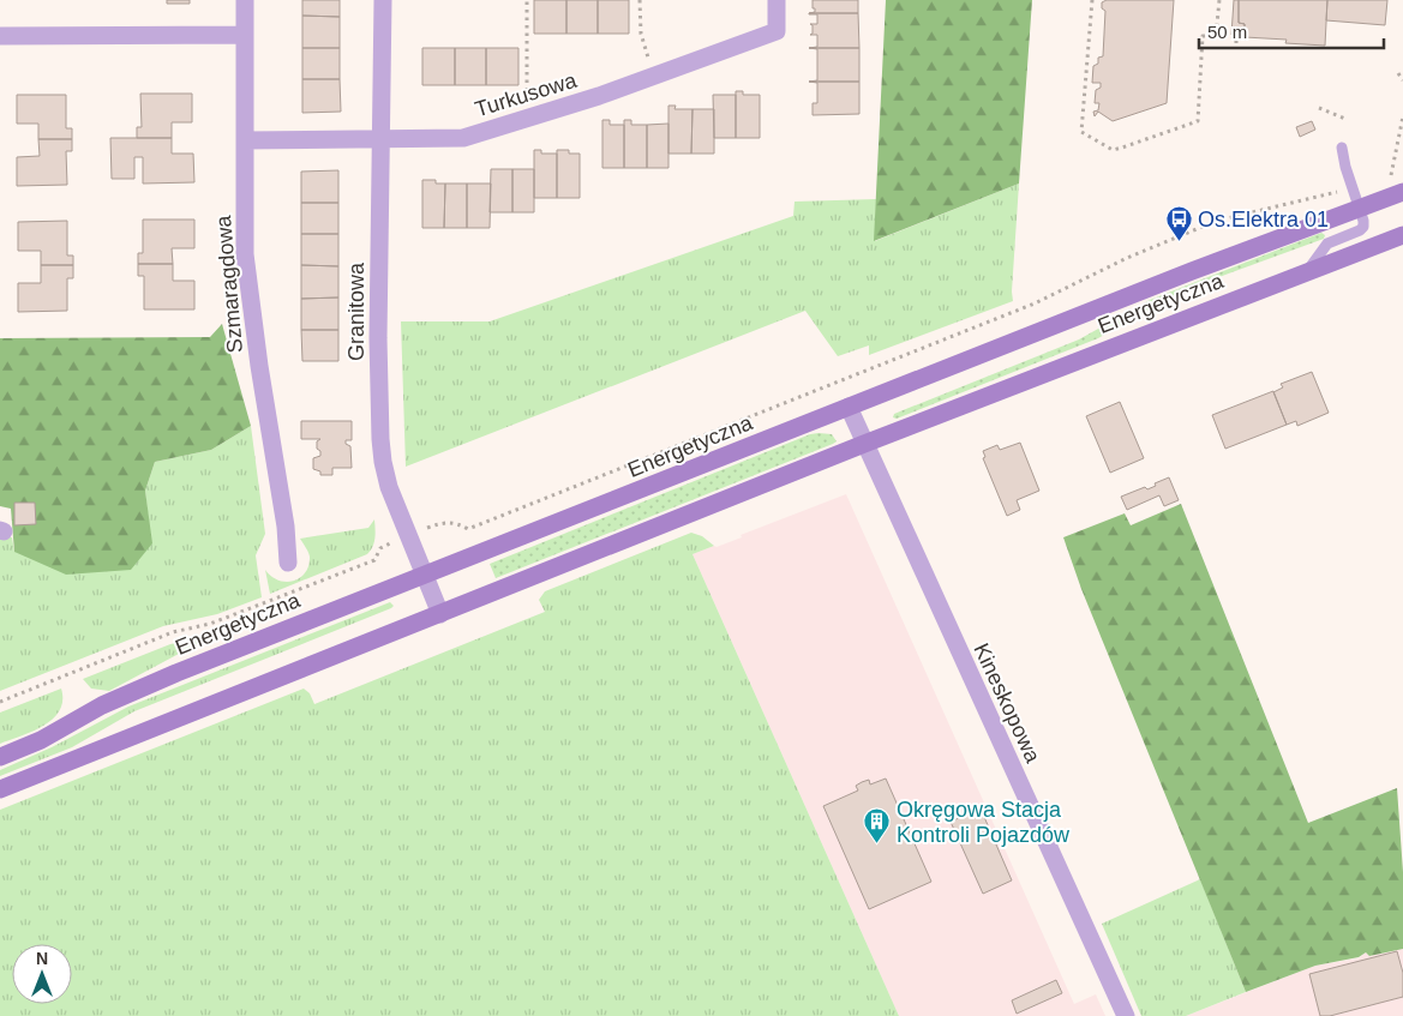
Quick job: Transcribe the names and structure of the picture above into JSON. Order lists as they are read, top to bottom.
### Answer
{
  "streets": {
    "street": [
      "Turkusowa",
      "Szmaragdowa",
      "Energetyczna",
      "Granitowa",
      "Kineskopowa"
    ]
  },
  "crossings": [
    ["Turkusowa", "Szmaragdowa"],
    ["Turkusowa", "Granitowa"],
    ["Energetyczna", "Granitowa"],
    ["Energetyczna", "Kineskopowa"]
  ],
  "places": {
    "bus stop": ["Os.Elektra 01"],
    "building": ["Okręgowa Stacja Kontroli Pojazdów"]
  },
  "scale_bar": "50 m",
  "north": "top"
}
